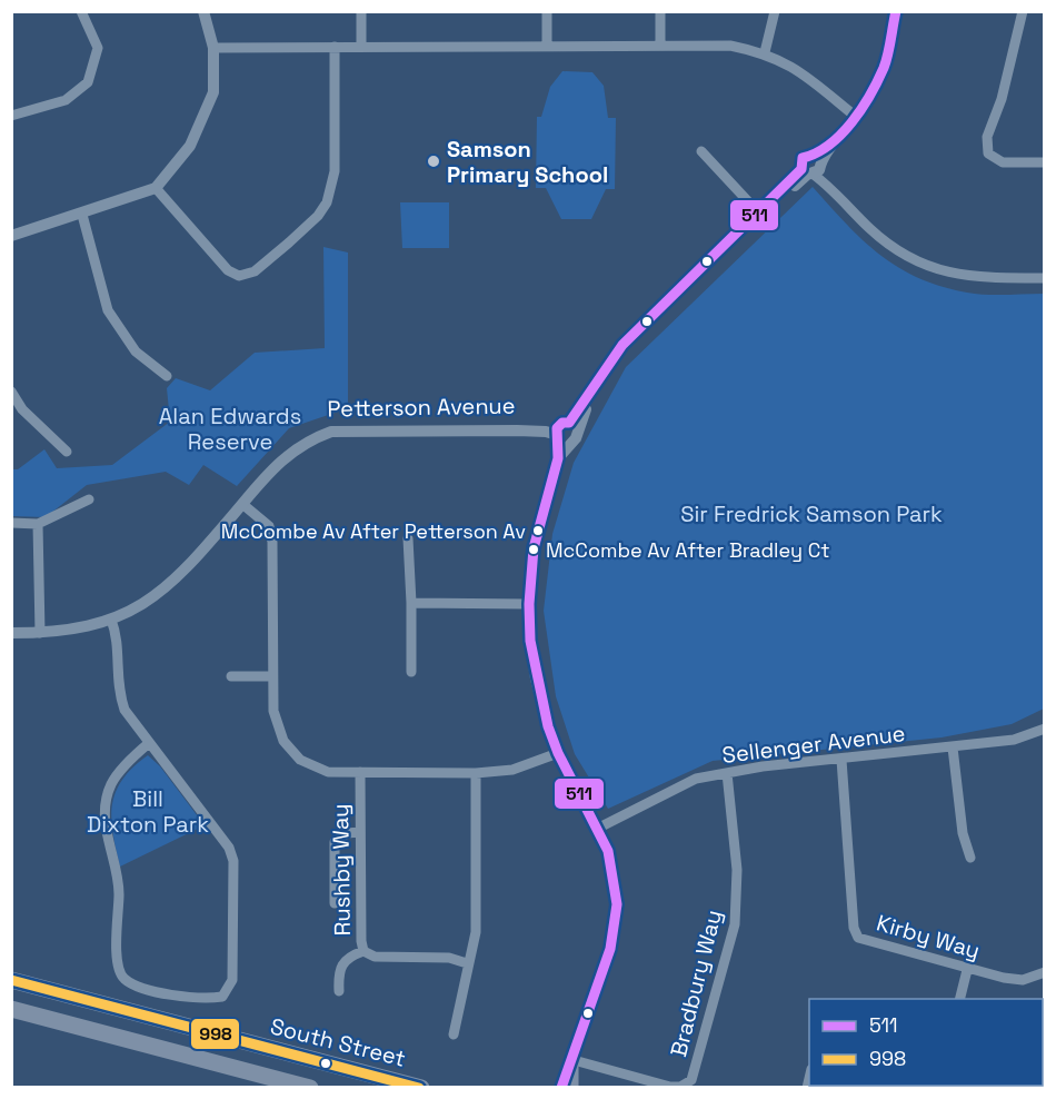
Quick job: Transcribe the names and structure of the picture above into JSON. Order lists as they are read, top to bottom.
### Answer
{
  "streets": {
    "highway": ["South Street"],
    "street": [
      "Petterson Avenue",
      "Sellenger Avenue",
      "Rushby Way",
      "Kirby Way",
      "Bradbury Way"
    ]
  },
  "crossings": [
    ["Sellenger Avenue", "Kirby Way"],
    ["Sellenger Avenue", "Bradbury Way"]
  ],
  "parks": ["Alan Edwards Reserve", "Sir Fredrick Samson Park", "Bill Dixton Park"],
  "places": ["Samson Primary School", "McCombe Av After Petterson Av", "McCombe Av After Bradley Ct"],
  "lines": ["transit line 511", "transit line 998"],
  "legend": ["511", "998"]
}
